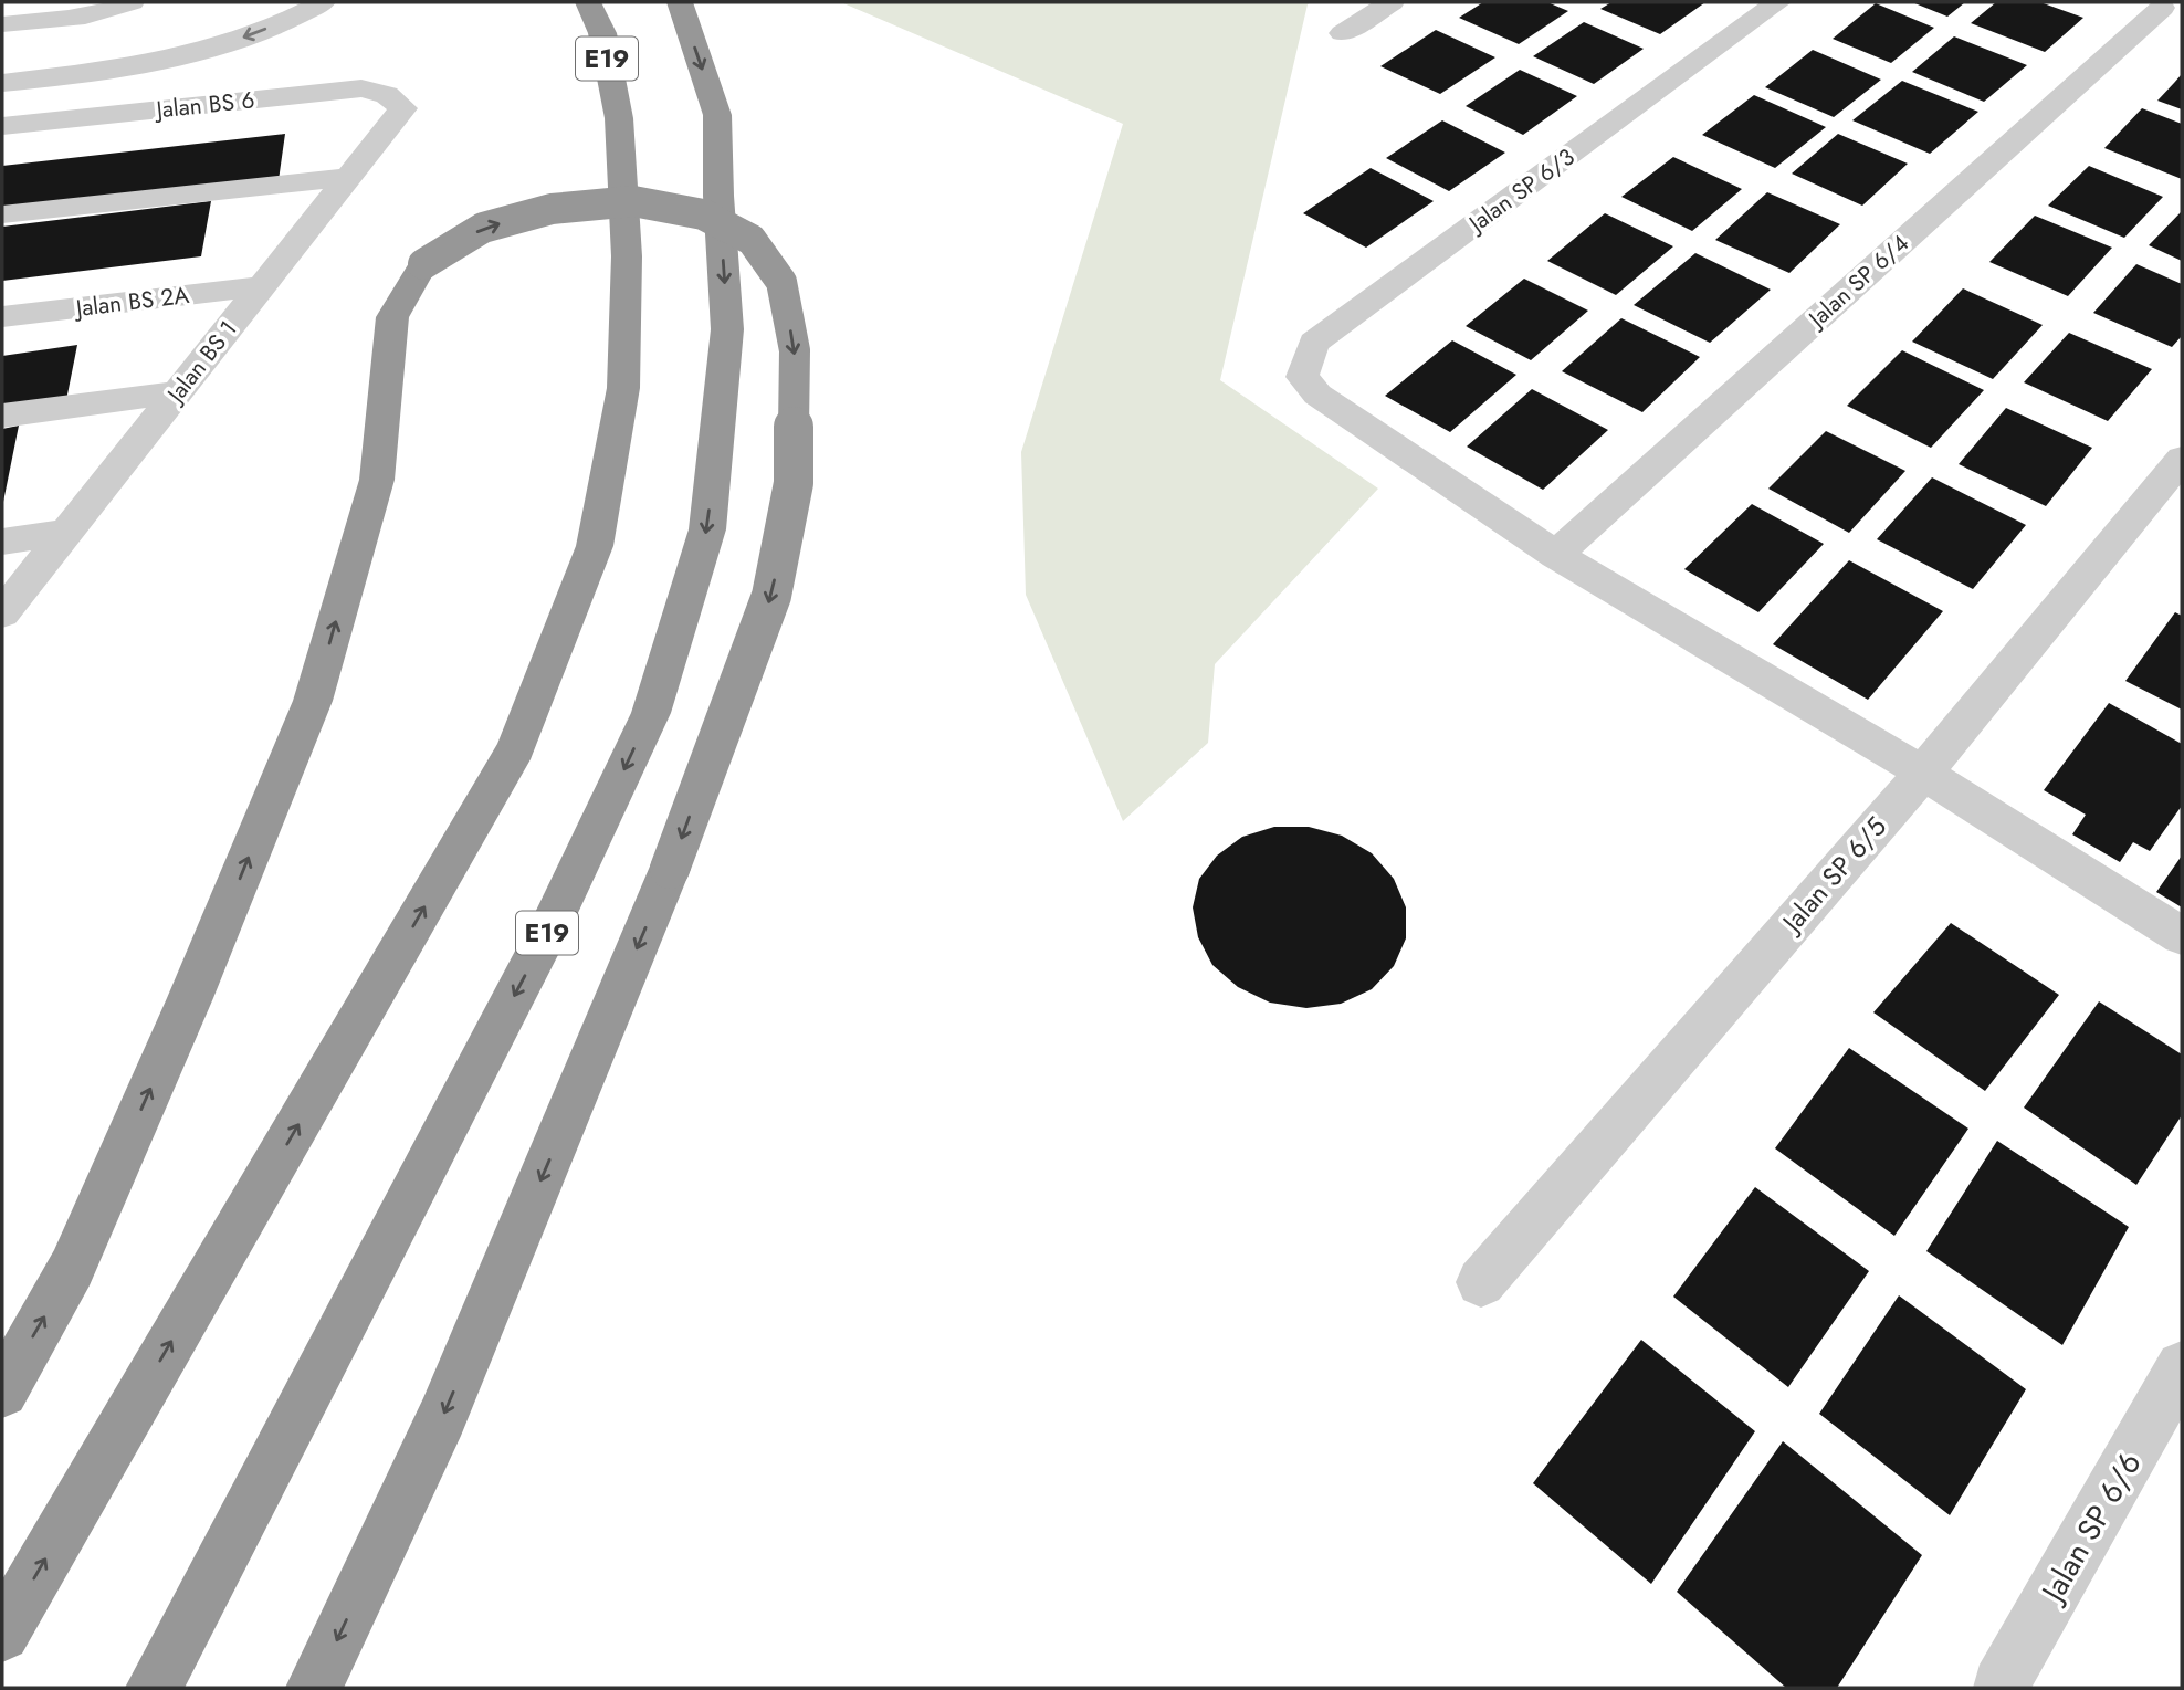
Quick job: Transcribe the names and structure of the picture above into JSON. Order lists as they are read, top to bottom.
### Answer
{
  "streets": {
    "highway": ["E19"],
    "street": [
      "Jalan BS 6",
      "Jalan SP 6/3",
      "Jalan SP 6/4",
      "Jalan BS 2A",
      "Jalan BS 1",
      "Jalan SP 6/5",
      "Jalan SP 6/6"
    ]
  },
  "crossings": [
    ["Jalan BS 6", "Jalan BS 1"],
    ["Jalan SP 6/3", "Jalan SP 6/4"],
    ["Jalan BS 2A", "Jalan BS 1"]
  ]
}
